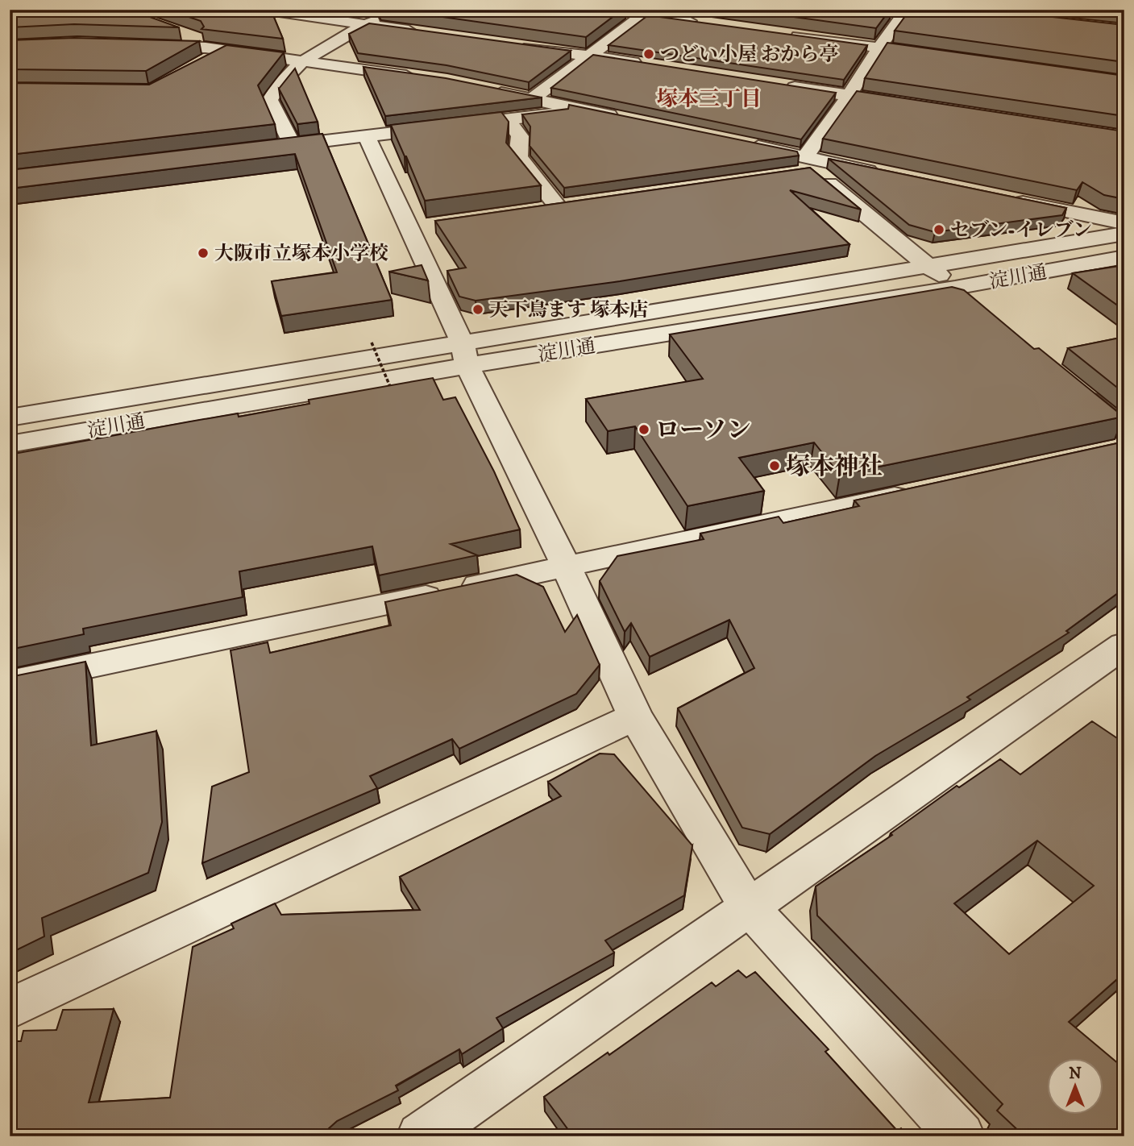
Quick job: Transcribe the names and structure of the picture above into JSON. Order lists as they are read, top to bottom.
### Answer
{
  "streets": {
    "street": ["淀川通"]
  },
  "districts": ["塚本三丁目"],
  "places": [
    "つどい小屋 おから亭",
    "セブン-イレブン",
    "大阪市立塚本小学校",
    "天下鳥ます 塚本店",
    "ローソン",
    "塚本神社"
  ],
  "north": "top"
}
